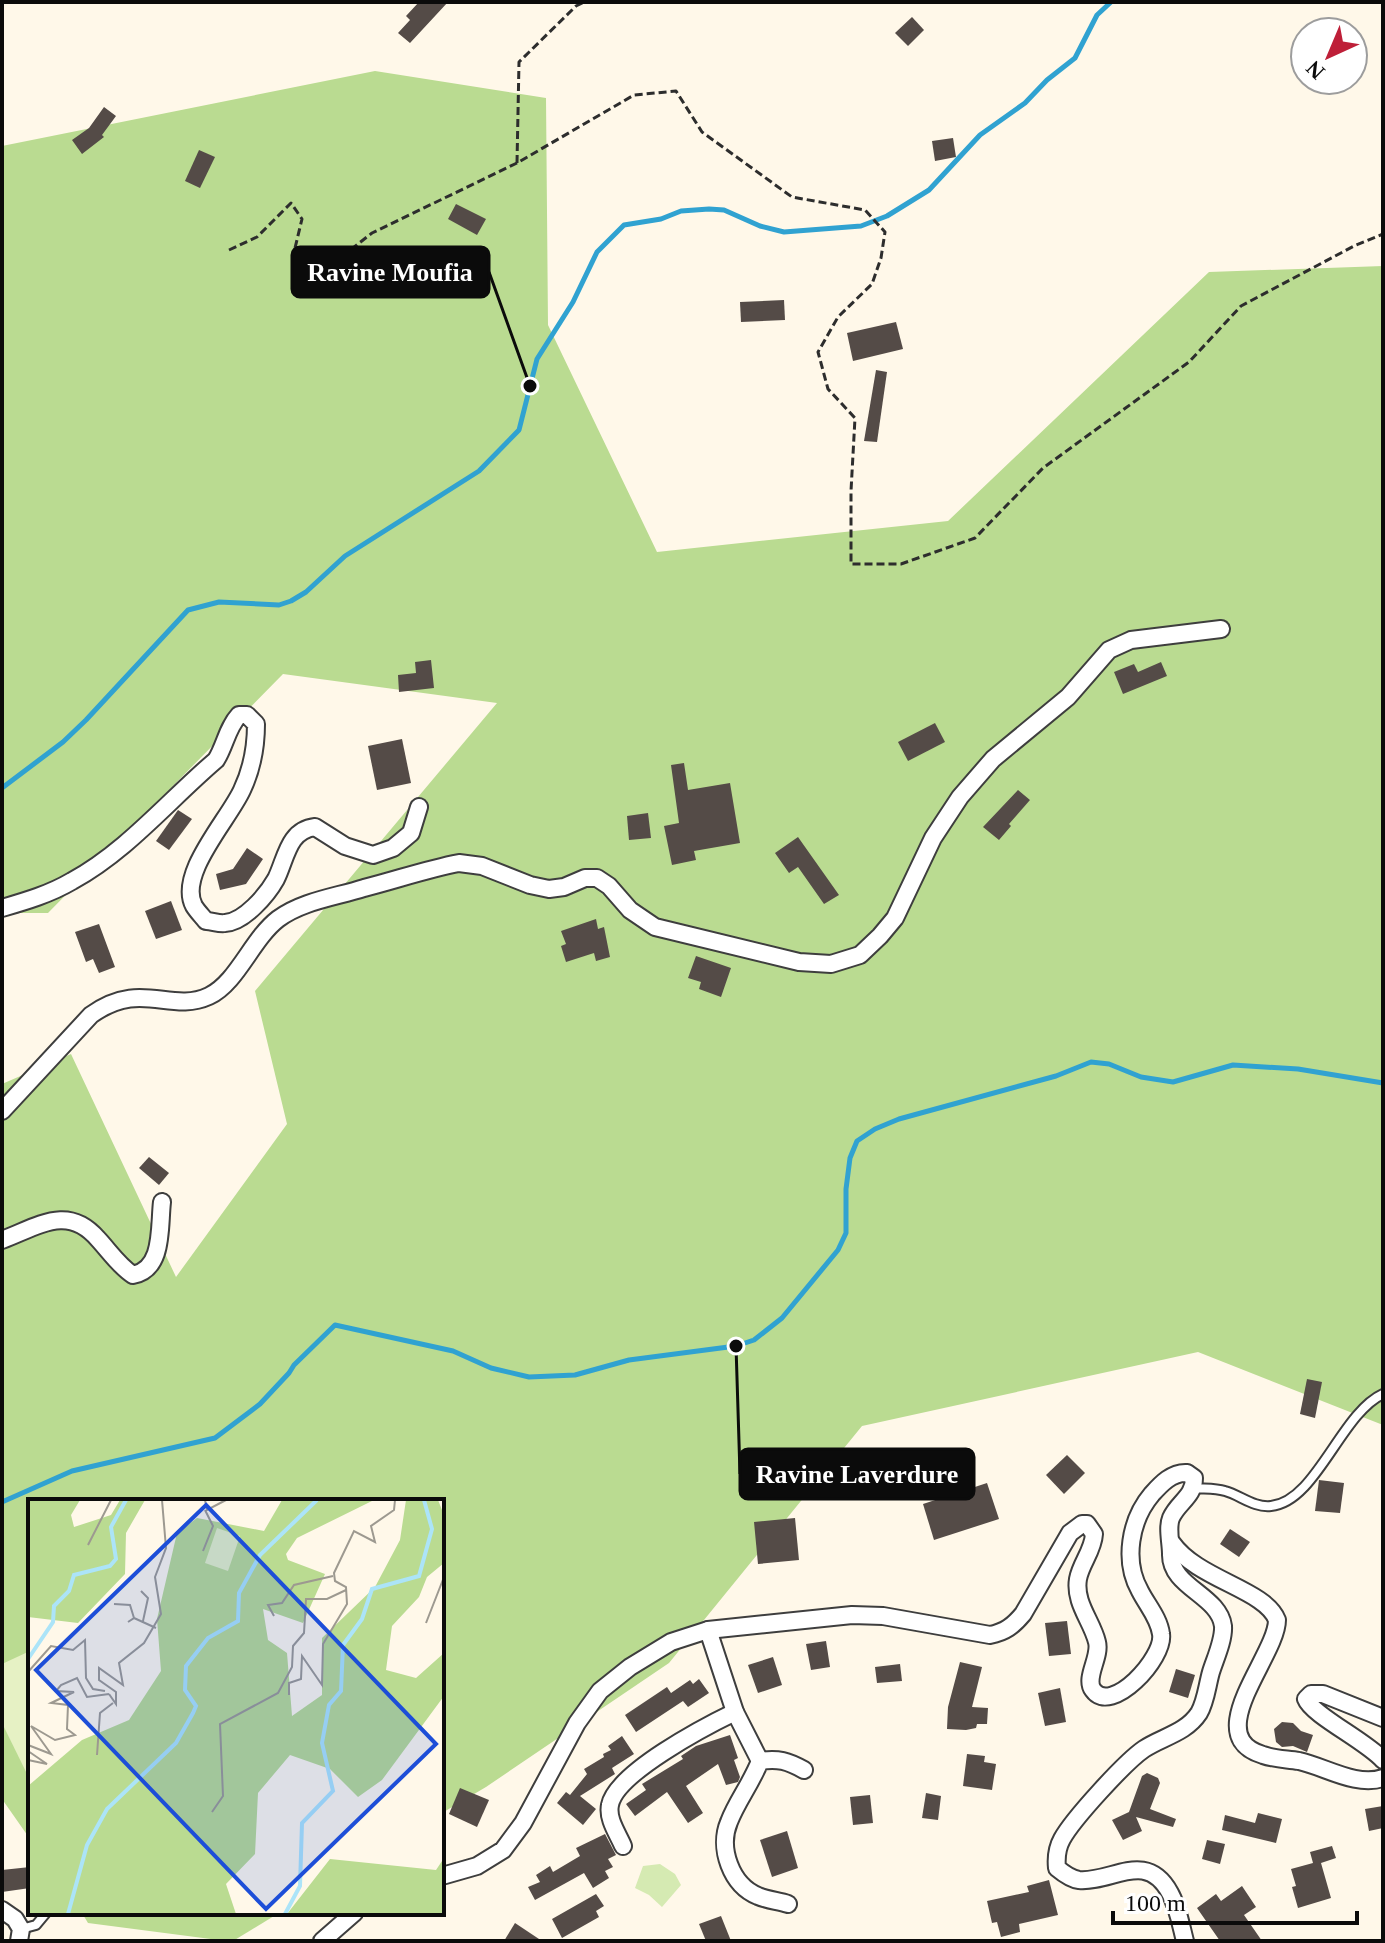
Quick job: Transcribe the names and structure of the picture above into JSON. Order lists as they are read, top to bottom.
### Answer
{
  "places": ["Ravine Moufia", "Ravine Laverdure"],
  "scale_bar": "100 m",
  "north": "bottom left"
}
